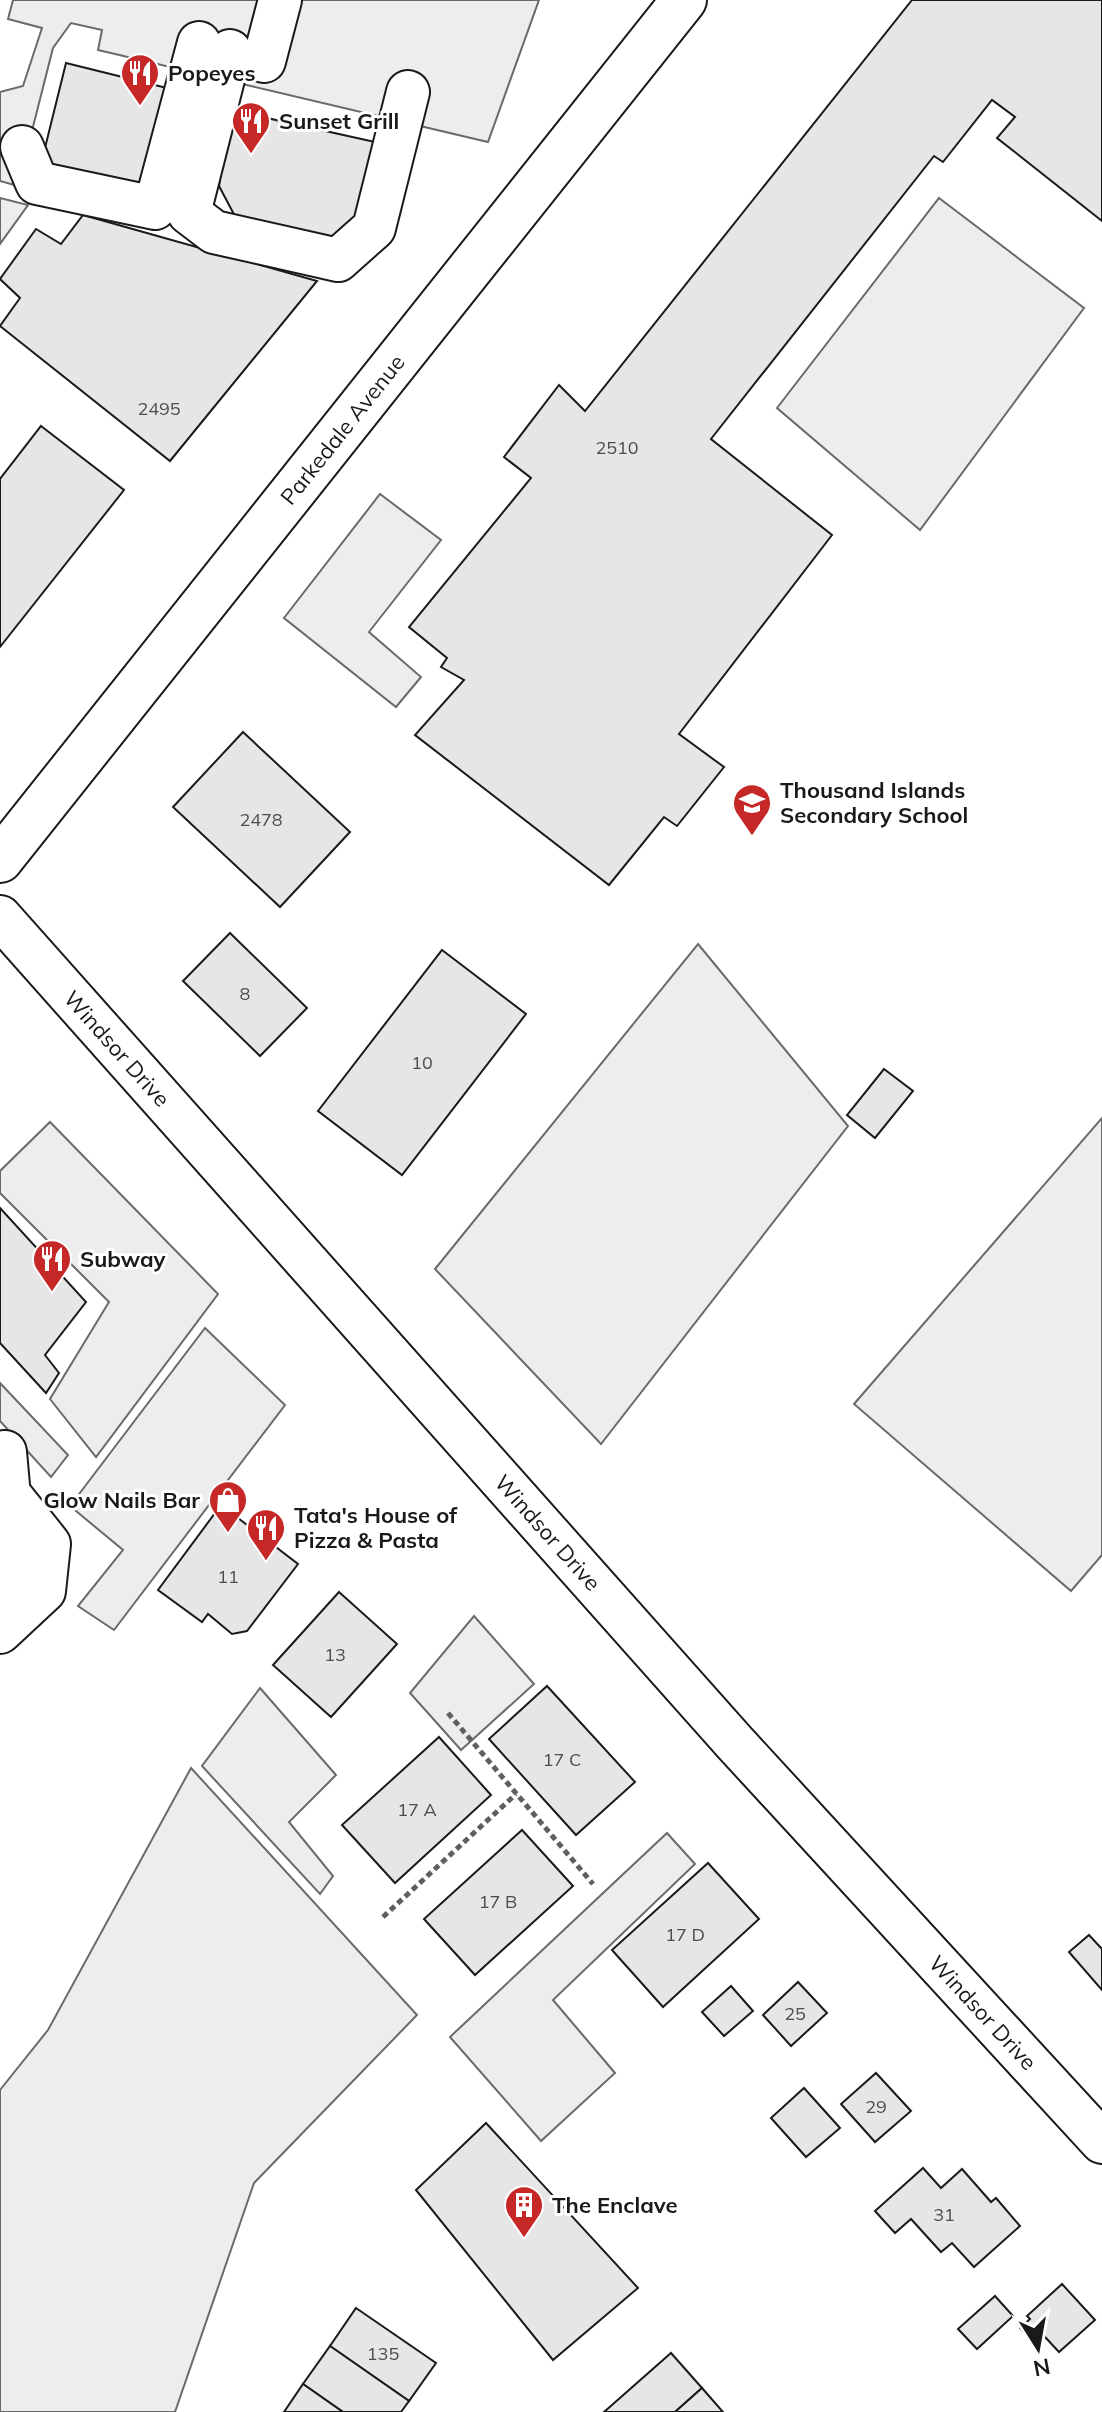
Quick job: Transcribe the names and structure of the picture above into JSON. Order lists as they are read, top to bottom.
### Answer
{
  "streets": {
    "main road": ["Parkedale Avenue"],
    "street": ["Windsor Drive"]
  },
  "places": {
    "restaurant": [
      "Popeyes",
      "Sunset Grill",
      "Subway",
      "Tata's House of Pizza & Pasta"
    ],
    "school or university": ["Thousand Islands Secondary School"],
    "shop": ["Glow Nails Bar"],
    "building": ["The Enclave"]
  },
  "house_numbers": [
    "2495",
    "2510",
    "2478",
    "8",
    "10",
    "11",
    "13",
    "17 C",
    "17 A",
    "17 B",
    "17 D",
    "25",
    "29",
    "31",
    "135"
  ],
  "north": "bottom"
}
